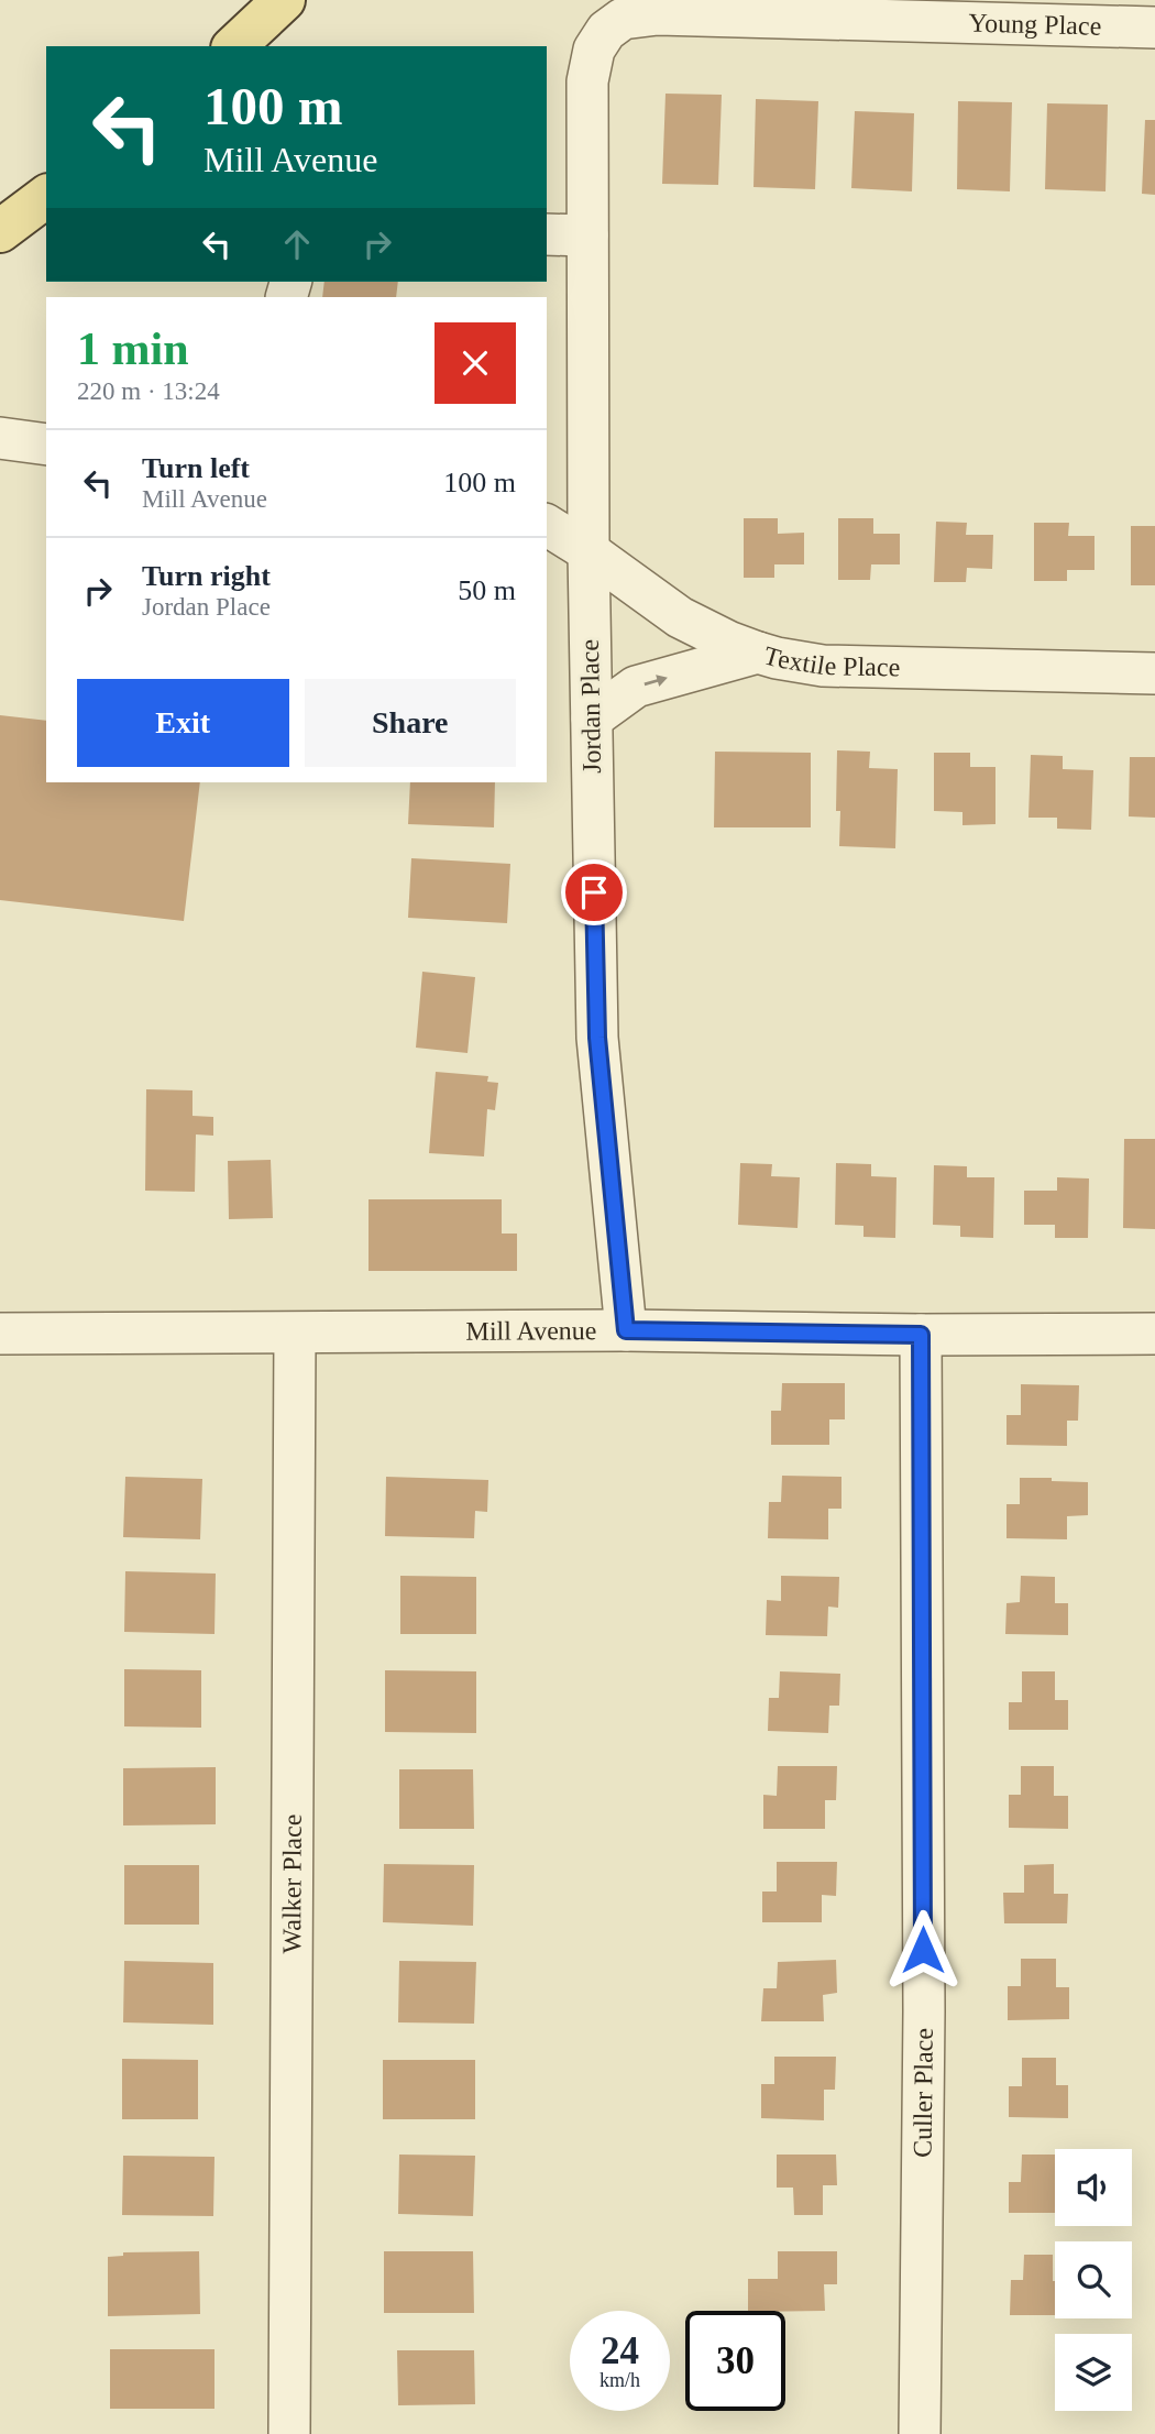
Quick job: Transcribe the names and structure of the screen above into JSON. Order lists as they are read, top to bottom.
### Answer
{
  "streets": {
    "street": [
      "Young Place",
      "Textile Place",
      "Jordan Place",
      "Mill Avenue",
      "Walker Place",
      "Culler Place"
    ]
  },
  "crossings": [
    ["Young Place", "Jordan Place"],
    ["Textile Place", "Jordan Place"],
    ["Jordan Place", "Mill Avenue"],
    ["Mill Avenue", "Walker Place"],
    ["Mill Avenue", "Culler Place"]
  ],
  "page": {
    "turn": ["100 m", "Mill Avenue"],
    "heading": ["1 min", "220 m · 13:24"],
    "list": [
      {
        "name": "Turn left",
        "note": "Mill Avenue",
        "value": "100 m"
      },
      {
        "name": "Turn right",
        "note": "Jordan Place",
        "value": "50 m"
      }
    ],
    "buttons": ["Exit", "Share"],
    "speed": "24 km/h",
    "limit": "30"
  }
}
